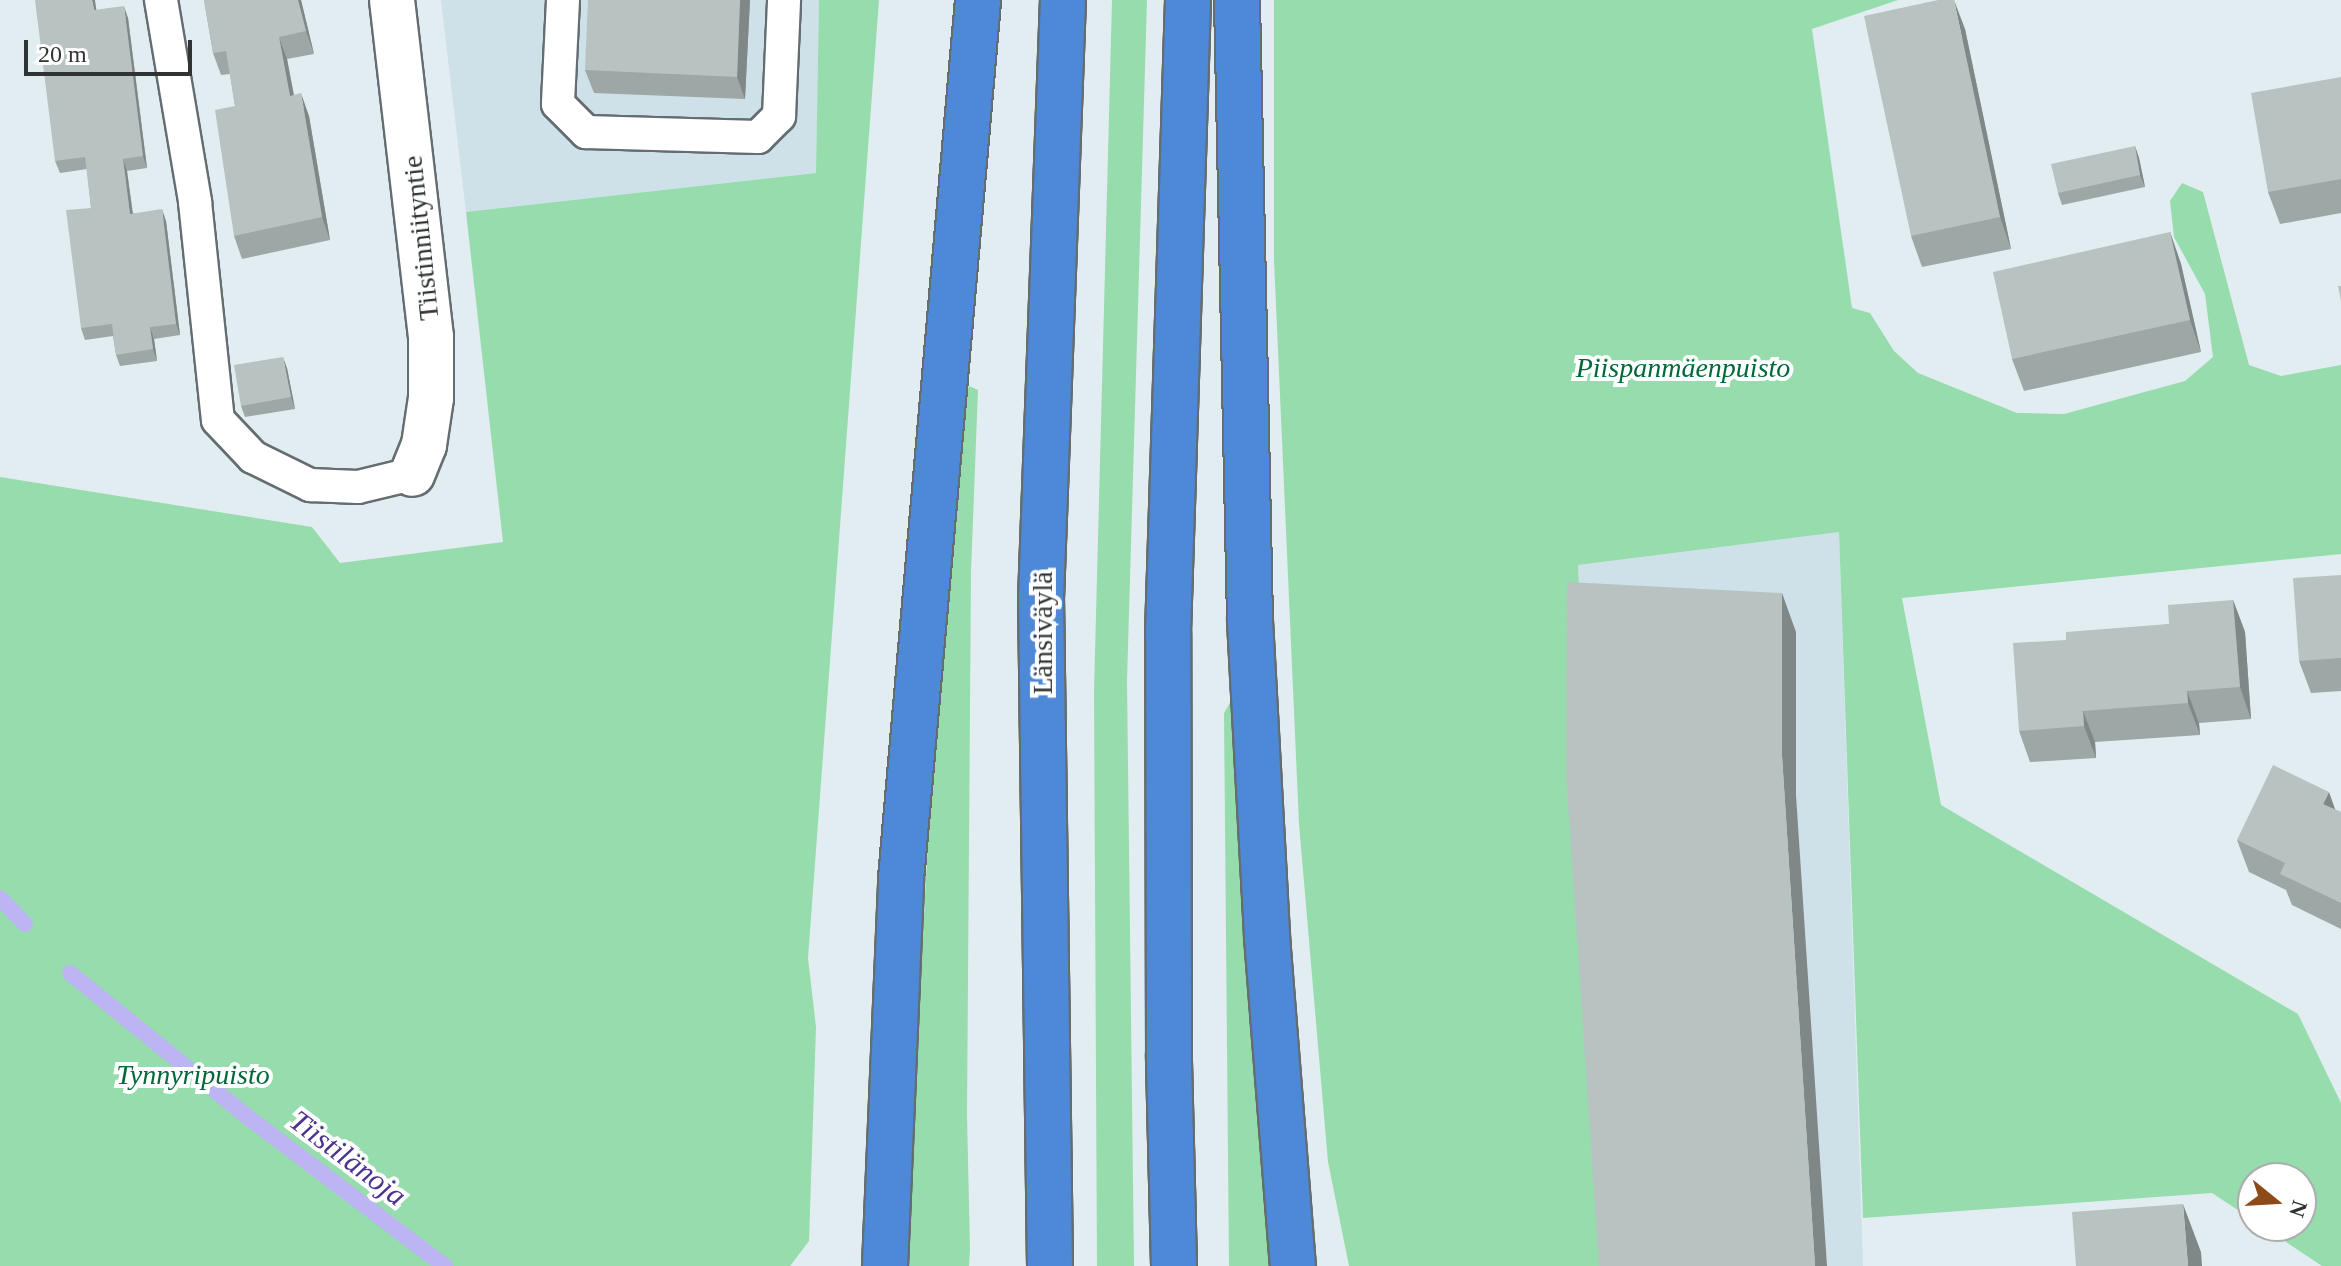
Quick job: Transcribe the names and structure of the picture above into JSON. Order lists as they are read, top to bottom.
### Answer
{
  "streets": {
    "highway": ["Länsiväylä"],
    "street": ["Tiistinniityntie"]
  },
  "water": ["Tiistilänoja"],
  "parks": ["Piispanmäenpuisto", "Tynnyripuisto"],
  "scale_bar": "20 m",
  "north": "right"
}
